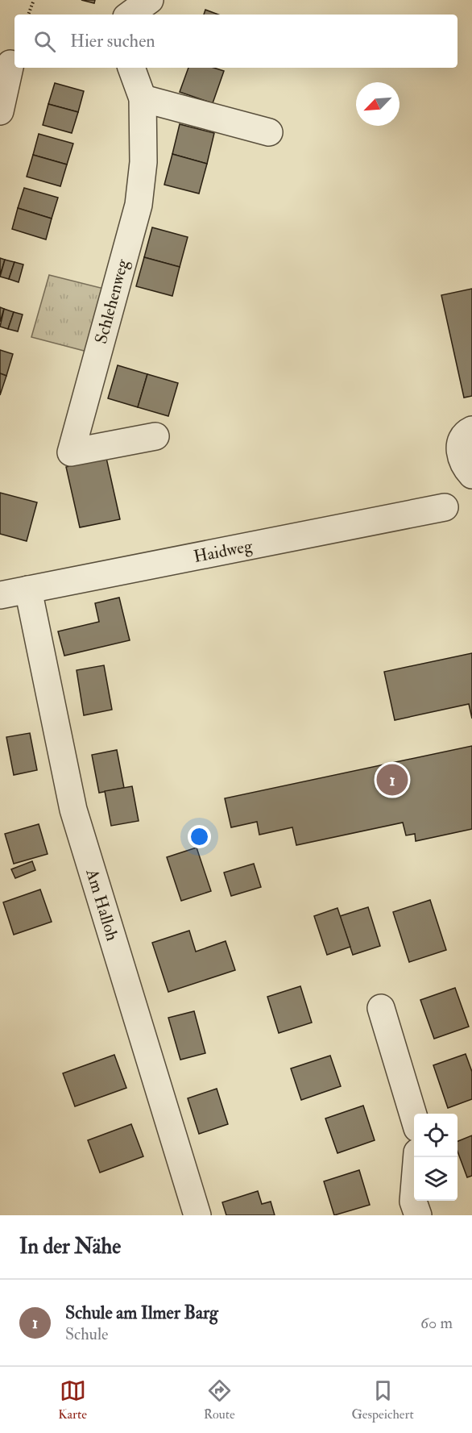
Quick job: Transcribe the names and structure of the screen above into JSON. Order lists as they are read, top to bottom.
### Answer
{
  "streets": {
    "street": ["Schlehenweg", "Haidweg", "Am Halloh"]
  },
  "crossings": [
    ["Haidweg", "Am Halloh"]
  ],
  "north": "bottom left",
  "page": {
    "search": "Hier suchen",
    "pins": "1",
    "heading": "In der Nähe",
    "list": [
      {
        "mark": "1",
        "name": "Schule am Ilmer Barg",
        "note": "Schule",
        "value": "60 m"
      }
    ],
    "nav": ["Karte", "Route", "Gespeichert"]
  }
}
